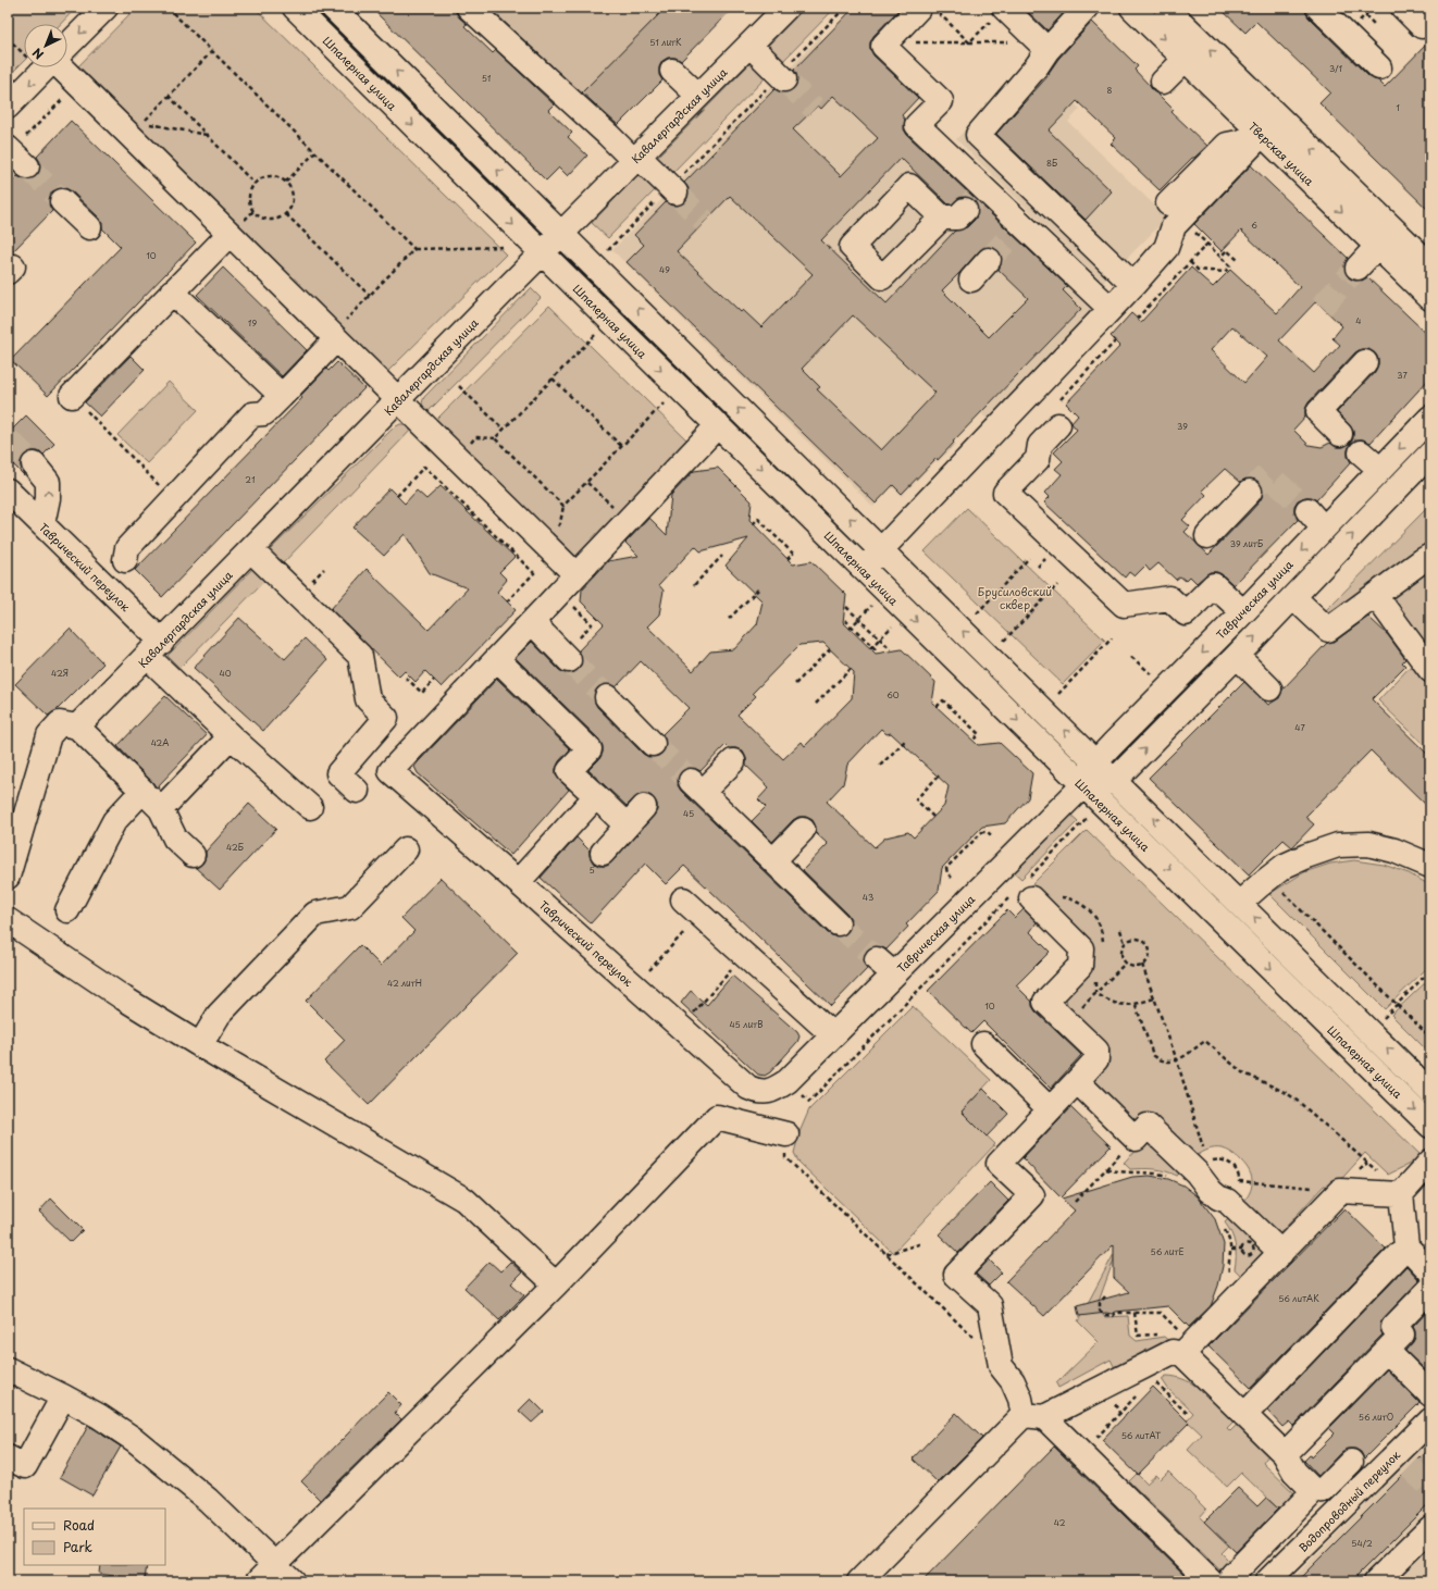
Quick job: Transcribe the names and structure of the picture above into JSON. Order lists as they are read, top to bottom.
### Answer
{
  "streets": {
    "street": [
      "Шпалерная улица",
      "Кавалергардская улица",
      "Тверская улица",
      "Таврический переулок",
      "Таврическая улица",
      "Водопроводный переулок"
    ]
  },
  "crossings": [
    ["Шпалерная улица", "Кавалергардская улица"],
    ["Шпалерная улица", "Таврическая улица"],
    ["Кавалергардская улица", "Таврический переулок"],
    ["Таврический переулок", "Таврическая улица"]
  ],
  "parks": ["Брусиловский сквер"],
  "house_numbers": [
    "51 литК",
    "3/1",
    "51",
    "8",
    "1",
    "8Б",
    "6",
    "10",
    "49",
    "4",
    "19",
    "37",
    "39",
    "21",
    "39 литБ",
    "42Я",
    "40",
    "60",
    "47",
    "42А",
    "45",
    "42Б",
    "5",
    "43",
    "42 литН",
    "10",
    "45 литВ",
    "56 литЕ",
    "56 литАК",
    "56 литО",
    "56 литАТ",
    "42",
    "54/2"
  ],
  "legend": ["Road", "Park"],
  "north": "bottom left"
}
